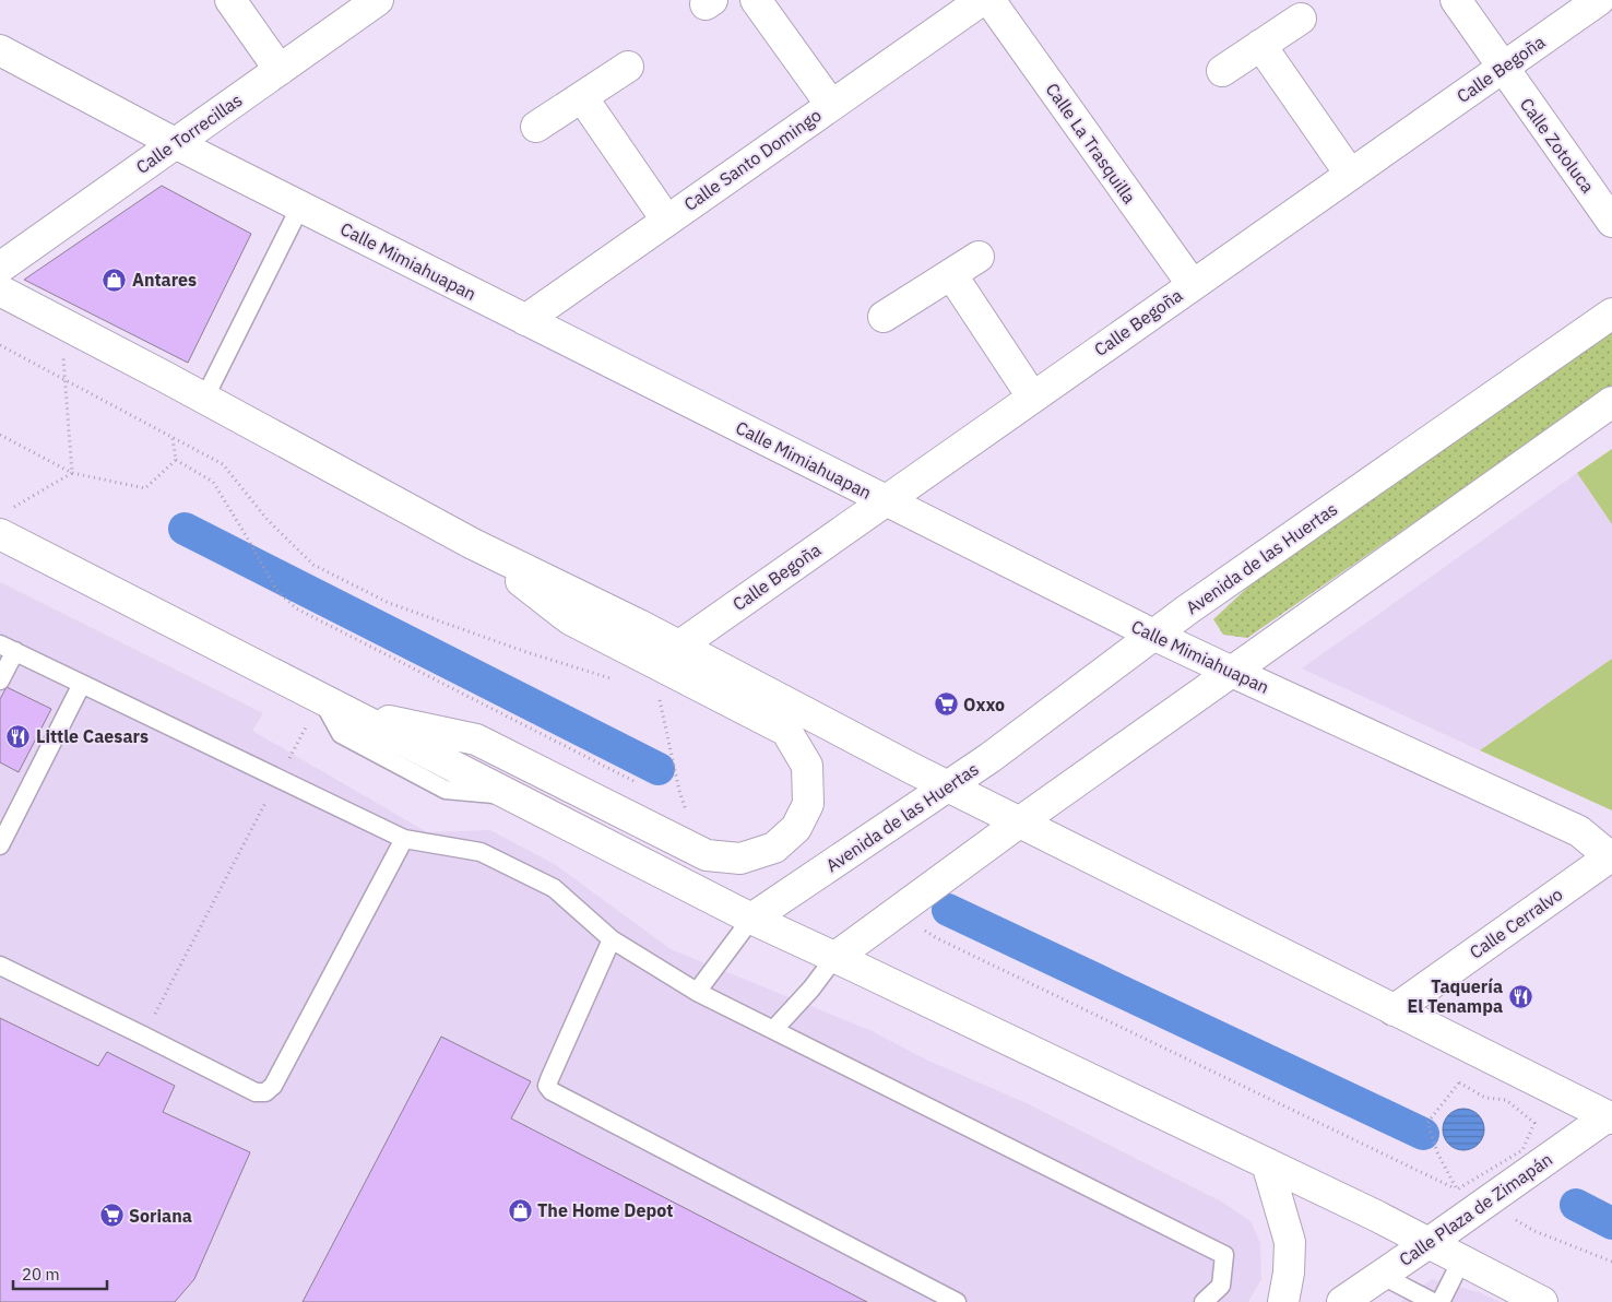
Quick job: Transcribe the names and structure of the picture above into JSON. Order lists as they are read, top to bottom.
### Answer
{
  "streets": {
    "street": [
      "Calle Begoña",
      "Calle Torrecillas",
      "Calle La Trasquilla",
      "Calle Zotoluca",
      "Calle Santo Domingo",
      "Calle Mimiahuapan",
      "Avenida de las Huertas",
      "Calle Cerralvo",
      "Calle Plaza de Zimapán"
    ]
  },
  "crossings": [
    ["Calle Begoña", "Calle La Trasquilla"],
    ["Calle Begoña", "Calle Zotoluca"],
    ["Calle Begoña", "Calle Mimiahuapan"],
    ["Calle Torrecillas", "Calle Mimiahuapan"],
    ["Calle Santo Domingo", "Calle Mimiahuapan"],
    ["Calle Mimiahuapan", "Avenida de las Huertas"],
    ["Calle Mimiahuapan", "Calle Cerralvo"]
  ],
  "places": {
    "shop": ["Antares", "The Home Depot"],
    "supermarket": ["Oxxo", "Soriana"],
    "restaurant": ["Little Caesars", "Taquería El Tenampa"]
  },
  "scale_bar": "20 m"
}
